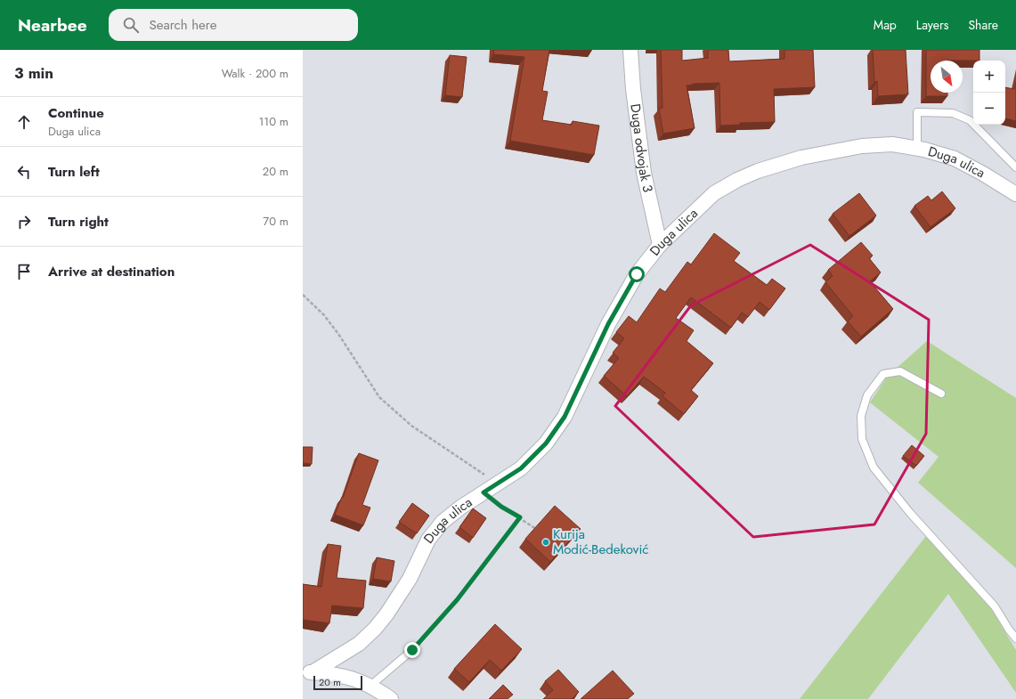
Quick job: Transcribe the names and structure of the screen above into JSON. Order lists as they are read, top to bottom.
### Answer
{
  "streets": {
    "street": ["Duga odvojak 3", "Duga ulica"]
  },
  "crossings": [
    ["Duga odvojak 3", "Duga ulica"]
  ],
  "places": ["Kurija Modić-Bedeković"],
  "scale_bar": "20 m",
  "north": "bottom right",
  "page": {
    "header": "Nearbee",
    "search": "Search here",
    "nav": ["Map", "Layers", "Share"],
    "heading": ["3 min", "Walk · 200 m"],
    "map_buttons": ["+", "−"],
    "list": [
      ["Continue", "Duga ulica", "110 m"],
      ["Turn left", "20 m"],
      ["Turn right", "70 m"],
      "Arrive at destination"
    ],
    "scale": "20 m"
  }
}
